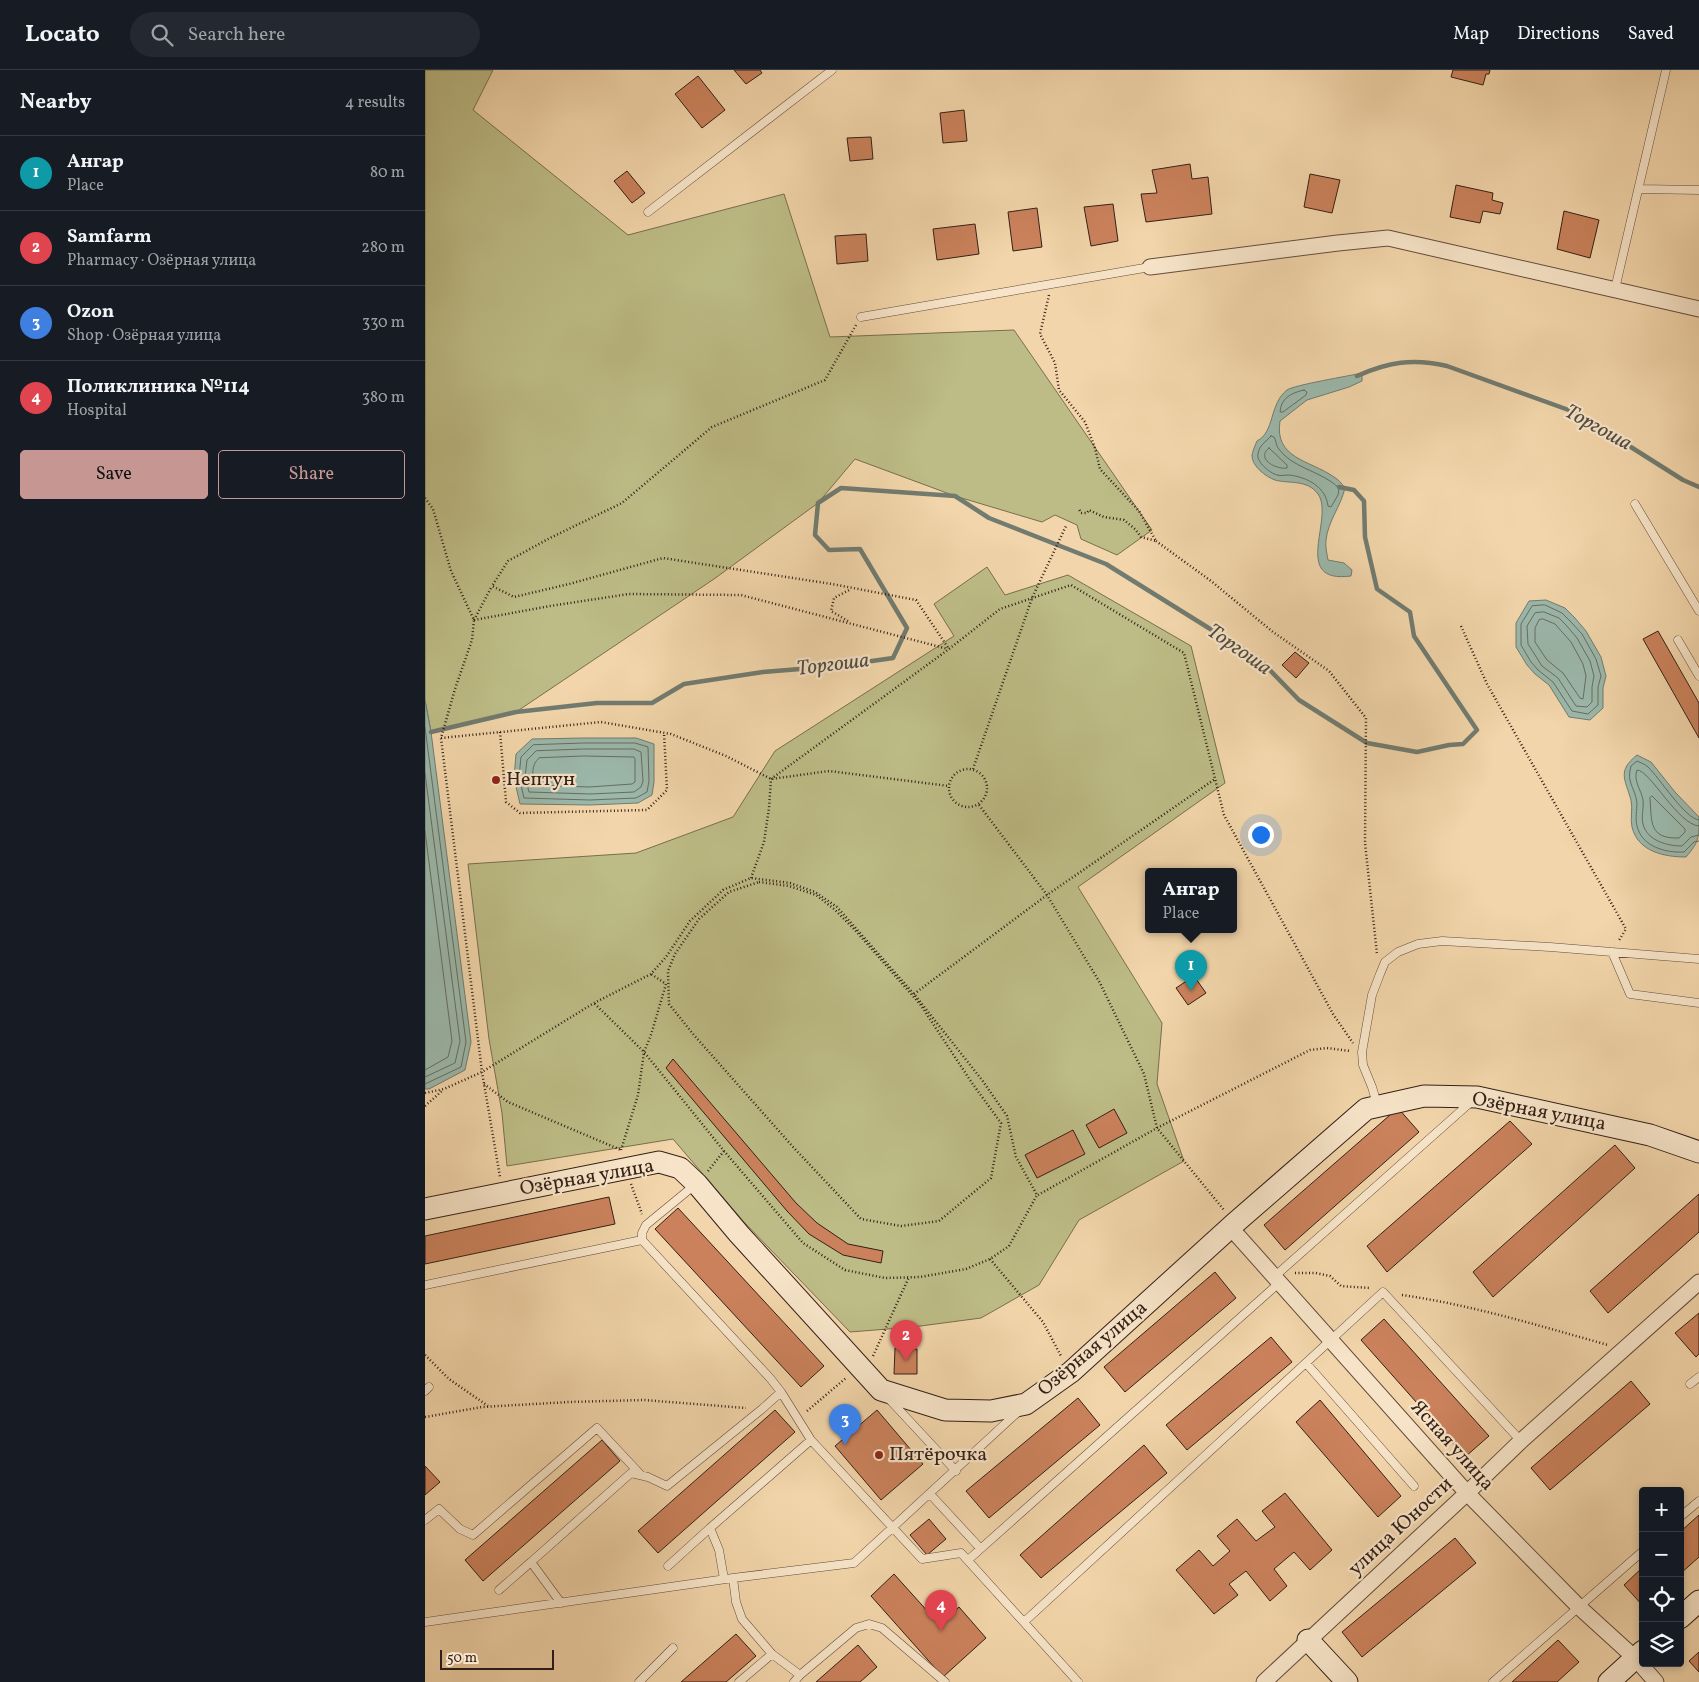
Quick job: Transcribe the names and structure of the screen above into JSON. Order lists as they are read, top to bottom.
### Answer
{
  "streets": {
    "street": ["Озёрная улица", "Ясная улица", "улица Юности"]
  },
  "crossings": [
    ["Озёрная улица", "Ясная улица"],
    ["Ясная улица", "улица Юности"]
  ],
  "water": ["Торгоша"],
  "places": ["Нептун", "Пятёрочка"],
  "scale_bar": "50 m",
  "page": {
    "header": "Locato",
    "search": "Search here",
    "nav": ["Map", "Directions", "Saved"],
    "heading": ["Nearby", "4 results"],
    "list": [
      {
        "mark": "1",
        "name": "Ангар",
        "note": "Place",
        "value": "80 m"
      },
      {
        "mark": "2",
        "name": "Samfarm",
        "note": "Pharmacy · Озёрная улица",
        "value": "280 m"
      },
      {
        "mark": "3",
        "name": "Ozon",
        "note": "Shop · Озёрная улица",
        "value": "330 m"
      },
      {
        "mark": "4",
        "name": "Поликлиника №114",
        "note": "Hospital",
        "value": "380 m"
      }
    ],
    "buttons": ["Save", "Share"],
    "popup": ["Ангар", "Place"],
    "pins": [
      "1",
      "2",
      "3",
      "4"
    ],
    "map_buttons": ["+", "−"],
    "scale": "50 m"
  }
}
